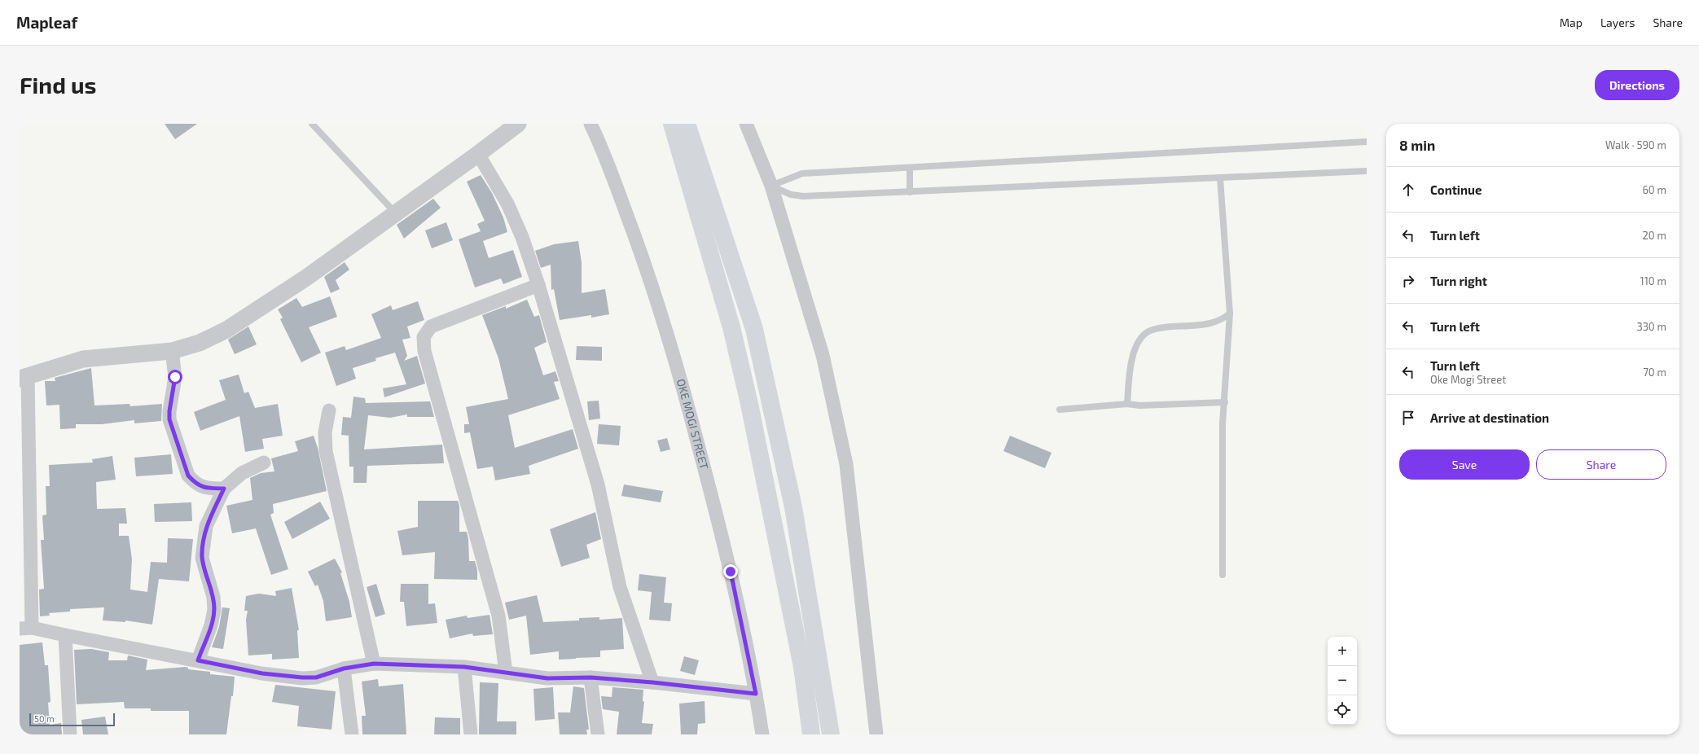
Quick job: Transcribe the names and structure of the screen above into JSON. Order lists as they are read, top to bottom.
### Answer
{
  "streets": {
    "street": ["OKE MOGI STREET"]
  },
  "scale_bar": "50 m",
  "page": {
    "header": "Mapleaf",
    "nav": ["Map", "Layers", "Share"],
    "buttons": [
      "Directions",
      ["Save", "Share"]
    ],
    "title": "Find us",
    "heading": ["8 min", "Walk · 590 m"],
    "list": [
      ["Continue", "60 m"],
      ["Turn left", "20 m"],
      ["Turn right", "110 m"],
      ["Turn left", "330 m"],
      ["Turn left", "Oke Mogi Street", "70 m"],
      "Arrive at destination"
    ],
    "map_buttons": ["+", "−"],
    "scale": "50 m"
  }
}
